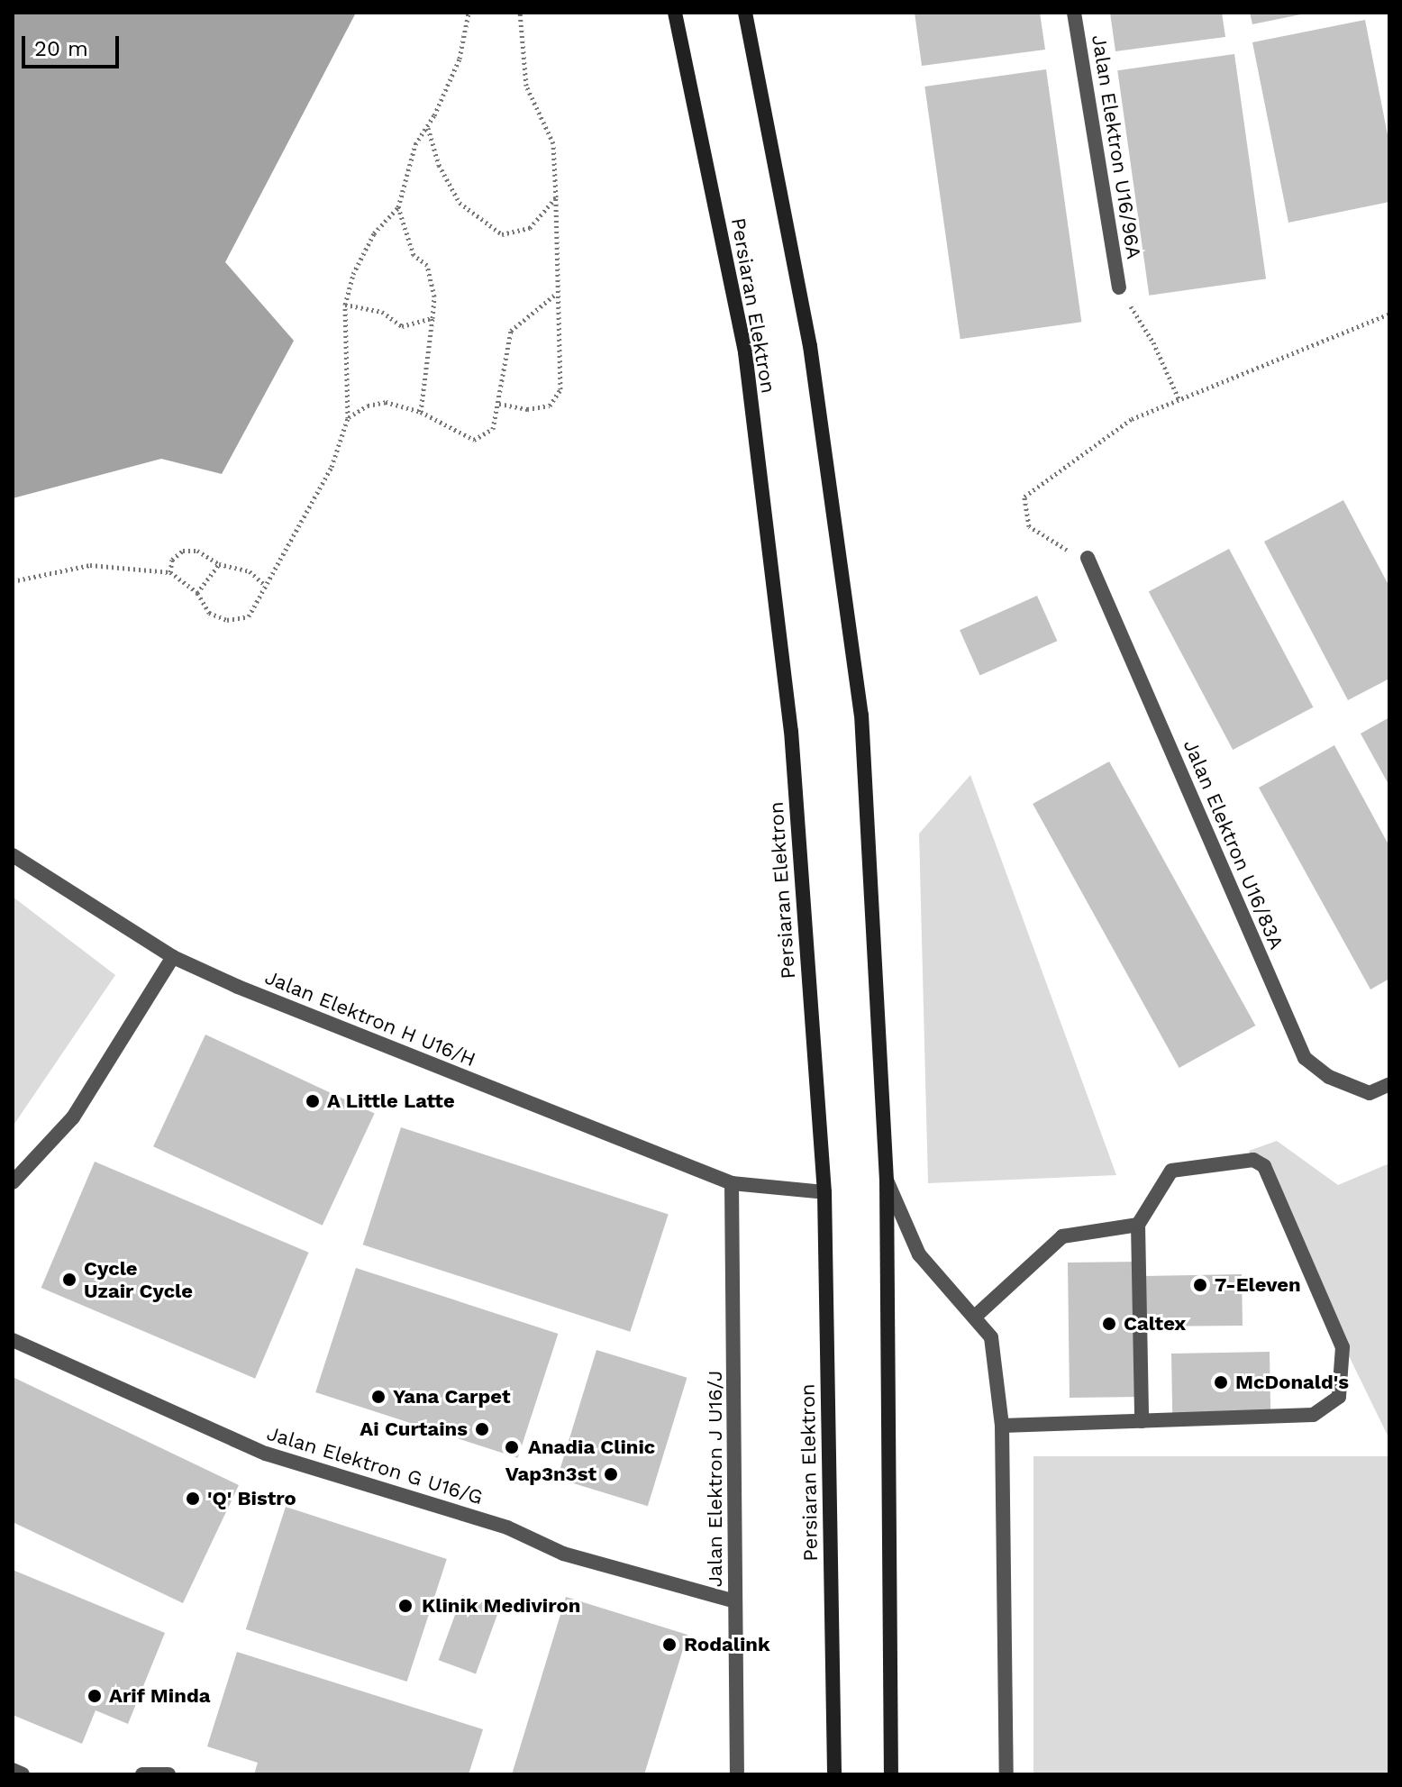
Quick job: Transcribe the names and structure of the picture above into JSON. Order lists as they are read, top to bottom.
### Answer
{
  "streets": {
    "main road": ["Persiaran Elektron"],
    "street": [
      "Jalan Elektron U16/96A",
      "Jalan Elektron U16/83A",
      "Jalan Elektron H U16/H",
      "Jalan Elektron G U16/G",
      "Jalan Elektron J U16/J"
    ]
  },
  "crossings": [
    ["Persiaran Elektron", "Jalan Elektron H U16/H"],
    ["Jalan Elektron H U16/H", "Jalan Elektron J U16/J"],
    ["Jalan Elektron G U16/G", "Jalan Elektron J U16/J"]
  ],
  "places": [
    "A Little Latte",
    "Cycle Uzair Cycle",
    "7-Eleven",
    "Caltex",
    "McDonald's",
    "Yana Carpet",
    "Ai Curtains",
    "Anadia Clinic",
    "Vap3n3st",
    "'Q' Bistro",
    "Klinik Mediviron",
    "Rodalink",
    "Arif Minda"
  ],
  "scale_bar": "20 m"
}
